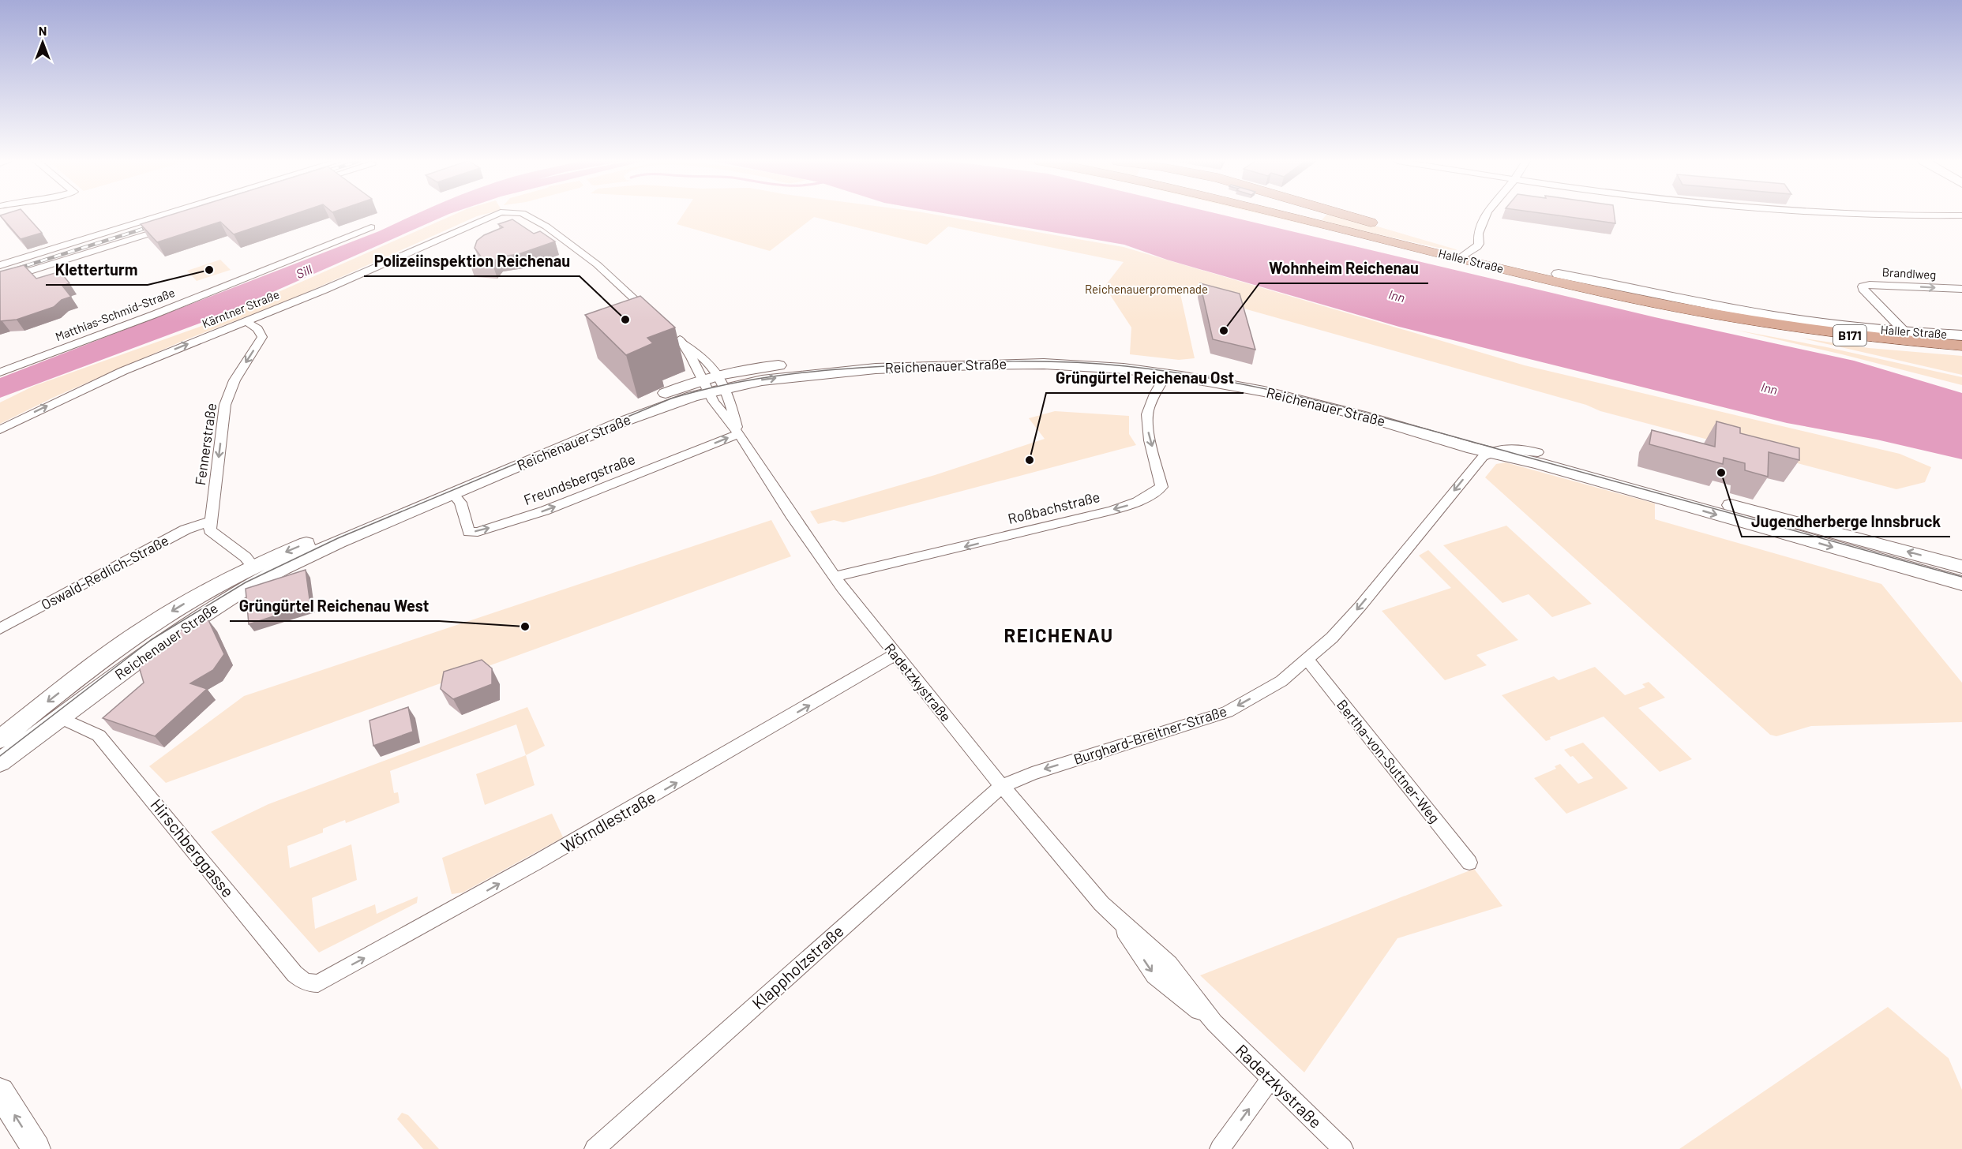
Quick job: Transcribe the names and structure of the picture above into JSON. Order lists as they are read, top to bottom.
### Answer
{
  "streets": {
    "main road": ["Haller Straße", "B171"],
    "street": [
      "Brandlweg",
      "Kärntner Straße",
      "Matthias-Schmid-Straße",
      "Reichenauer Straße",
      "Fennerstraße",
      "Freundsbergstraße",
      "Roßbachstraße",
      "Oswald-Redlich-Straße",
      "Radetzkystraße",
      "Burghard-Breitner-Straße",
      "Bertha-von-Suttner-Weg",
      "Wörndlestraße",
      "Hirschberggasse",
      "Klappholzstraße"
    ]
  },
  "crossings": [
    ["Haller Straße", "Brandlweg"],
    ["Kärntner Straße", "Fennerstraße"],
    ["Reichenauer Straße", "Freundsbergstraße"],
    ["Reichenauer Straße", "Roßbachstraße"],
    ["Reichenauer Straße", "Radetzkystraße"],
    ["Reichenauer Straße", "Burghard-Breitner-Straße"],
    ["Reichenauer Straße", "Hirschberggasse"],
    ["Fennerstraße", "Oswald-Redlich-Straße"],
    ["Freundsbergstraße", "Radetzkystraße"],
    ["Roßbachstraße", "Radetzkystraße"],
    ["Radetzkystraße", "Burghard-Breitner-Straße"],
    ["Radetzkystraße", "Wörndlestraße"],
    ["Radetzkystraße", "Klappholzstraße"],
    ["Burghard-Breitner-Straße", "Bertha-von-Suttner-Weg"],
    ["Burghard-Breitner-Straße", "Klappholzstraße"],
    ["Wörndlestraße", "Hirschberggasse"]
  ],
  "one_way": [
    "Kärntner Straße",
    "Fennerstraße",
    "Freundsbergstraße",
    "Roßbachstraße",
    "Burghard-Breitner-Straße",
    "Wörndlestraße"
  ],
  "districts": ["REICHENAU"],
  "water": ["Sill", "Inn"],
  "parks": ["Reichenauerpromenade"],
  "places": [
    "Kletterturm",
    "Polizeiinspektion Reichenau",
    "Wohnheim Reichenau",
    "Grüngürtel Reichenau Ost",
    "Jugendherberge Innsbruck",
    "Grüngürtel Reichenau West"
  ],
  "north": "top"
}
